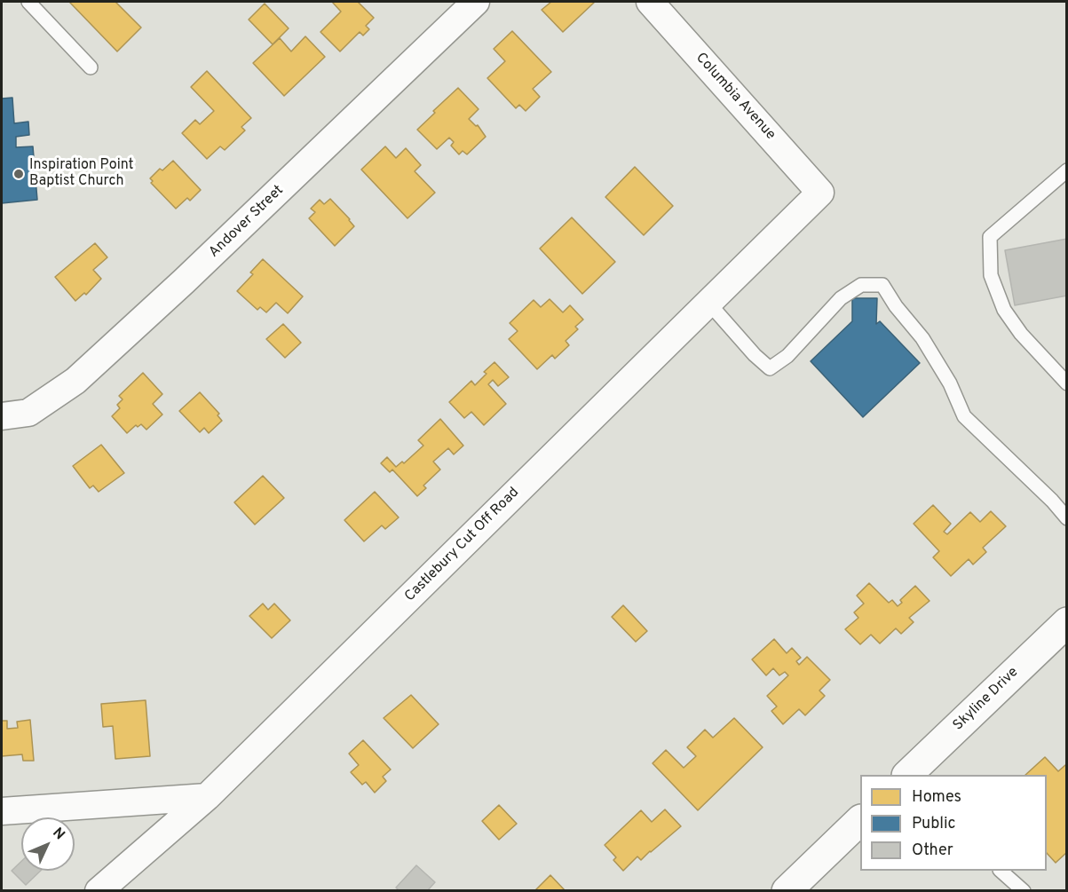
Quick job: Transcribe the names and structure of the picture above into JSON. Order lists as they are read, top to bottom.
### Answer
{
  "streets": {
    "street": [
      "Columbia Avenue",
      "Andover Street",
      "Castlebury Cut Off Road",
      "Skyline Drive"
    ]
  },
  "crossings": [
    ["Columbia Avenue", "Castlebury Cut Off Road"]
  ],
  "places": ["Inspiration Point Baptist Church"],
  "legend": ["Homes", "Public", "Other"],
  "north": "top right"
}
